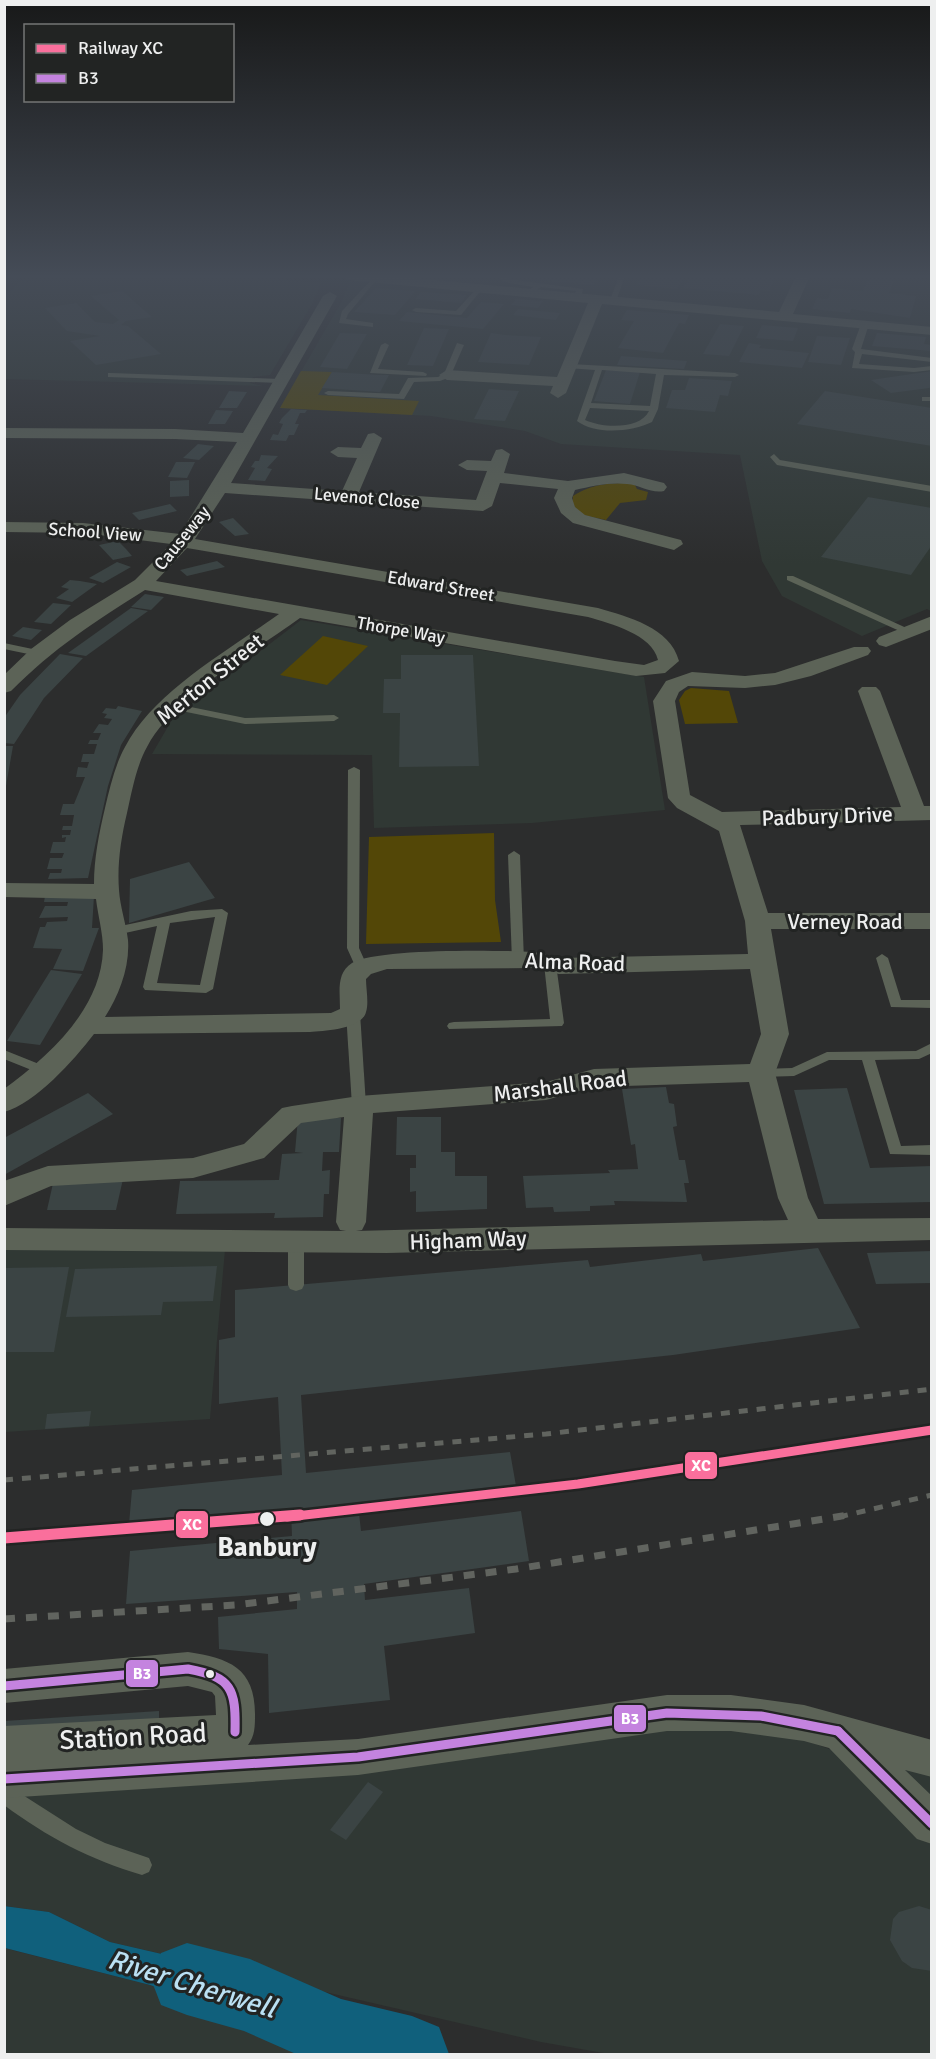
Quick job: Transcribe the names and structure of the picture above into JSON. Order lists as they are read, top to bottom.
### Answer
{
  "streets": {
    "street": [
      "Levenot Close",
      "School View",
      "Causeway",
      "Edward Street",
      "Thorpe Way",
      "Merton Street",
      "Padbury Drive",
      "Verney Road",
      "Alma Road",
      "Marshall Road",
      "Higham Way",
      "Station Road"
    ]
  },
  "crossings": [
    ["Levenot Close", "Causeway"],
    ["School View", "Causeway"],
    ["School View", "Edward Street"],
    ["Causeway", "Edward Street"],
    ["Causeway", "Thorpe Way"],
    ["Edward Street", "Thorpe Way"],
    ["Thorpe Way", "Merton Street"]
  ],
  "water": ["River Cherwell"],
  "places": ["Banbury"],
  "lines": ["rail line XC", "transit line B3"],
  "legend": ["Railway XC", "B3"]
}
